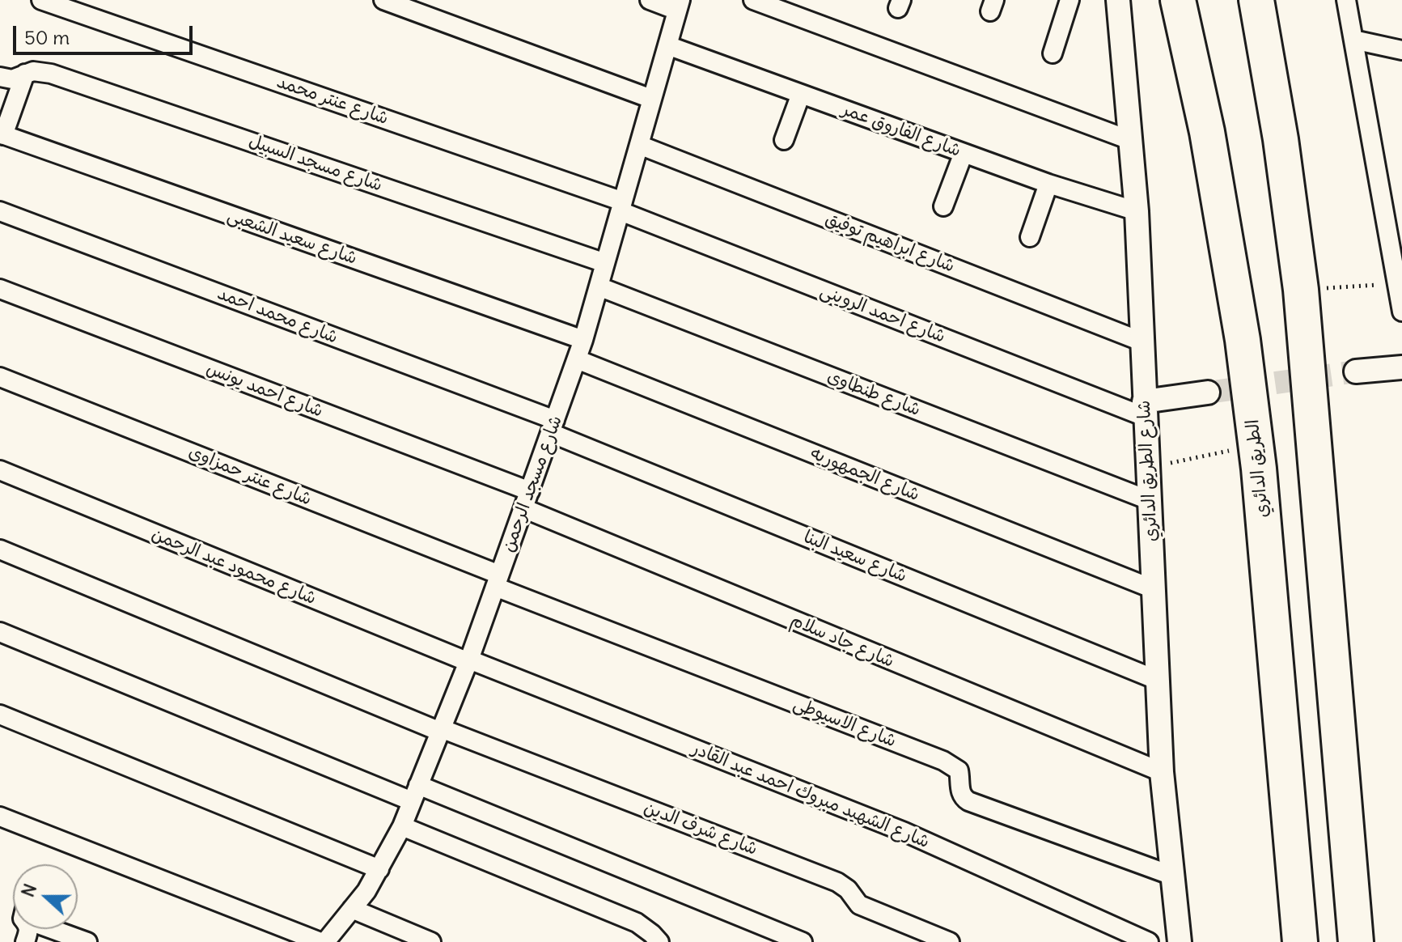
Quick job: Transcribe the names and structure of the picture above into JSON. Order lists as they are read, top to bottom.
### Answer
{
  "streets": {
    "highway": ["الطريق الدائري"],
    "street": [
      "شارع عنتر محمد",
      "شارع الفاروق عمر",
      "شارع مسجد السبيل",
      "شارع سعيد الشعبى",
      "شارع ابراهيم توفيق",
      "شارع احمد الروينى",
      "شارع محمد احمد",
      "شارع احمد يونس",
      "شارع طنطاوى",
      "شارع الطريق الدائري",
      "شارع الجمهوريه",
      "شارع عنتر حمزاوى",
      "شارع مسجد الرحمن",
      "شارع سعيد البنا",
      "شارع محمود عبد الرحمن",
      "شارع جاد سلام",
      "شارع الاسيوطى",
      "شارع الشهيد مبروك احمد عبد القادر",
      "شارع شرف الدين"
    ]
  },
  "crossings": [
    ["شارع عنتر محمد", "شارع احمد الروينى"],
    ["شارع عنتر محمد", "شارع مسجد الرحمن"],
    ["شارع الفاروق عمر", "شارع الطريق الدائري"],
    ["شارع الفاروق عمر", "شارع مسجد الرحمن"],
    ["شارع مسجد السبيل", "شارع مسجد الرحمن"],
    ["شارع سعيد الشعبى", "شارع مسجد الرحمن"],
    ["شارع ابراهيم توفيق", "شارع الطريق الدائري"],
    ["شارع ابراهيم توفيق", "شارع مسجد الرحمن"],
    ["شارع احمد الروينى", "شارع الطريق الدائري"],
    ["شارع احمد الروينى", "شارع مسجد الرحمن"],
    ["شارع محمد احمد", "شارع مسجد الرحمن"],
    ["شارع محمد احمد", "شارع سعيد البنا"],
    ["شارع احمد يونس", "شارع مسجد الرحمن"],
    ["شارع احمد يونس", "شارع جاد سلام"],
    ["شارع طنطاوى", "شارع الطريق الدائري"],
    ["شارع طنطاوى", "شارع مسجد الرحمن"],
    ["شارع الطريق الدائري", "شارع الجمهوريه"],
    ["شارع الطريق الدائري", "شارع سعيد البنا"],
    ["شارع الطريق الدائري", "شارع جاد سلام"],
    ["شارع الطريق الدائري", "شارع الاسيوطى"],
    ["شارع الجمهوريه", "شارع مسجد الرحمن"],
    ["شارع عنتر حمزاوى", "شارع مسجد الرحمن"],
    ["شارع عنتر حمزاوى", "شارع الاسيوطى"],
    ["شارع مسجد الرحمن", "شارع سعيد البنا"],
    ["شارع مسجد الرحمن", "شارع محمود عبد الرحمن"],
    ["شارع مسجد الرحمن", "شارع جاد سلام"],
    ["شارع مسجد الرحمن", "شارع الاسيوطى"],
    ["شارع مسجد الرحمن", "شارع الشهيد مبروك احمد عبد القادر"],
    ["شارع مسجد الرحمن", "شارع شرف الدين"],
    ["شارع محمود عبد الرحمن", "شارع الشهيد مبروك احمد عبد القادر"]
  ],
  "scale_bar": "50 m",
  "north": "left"
}
